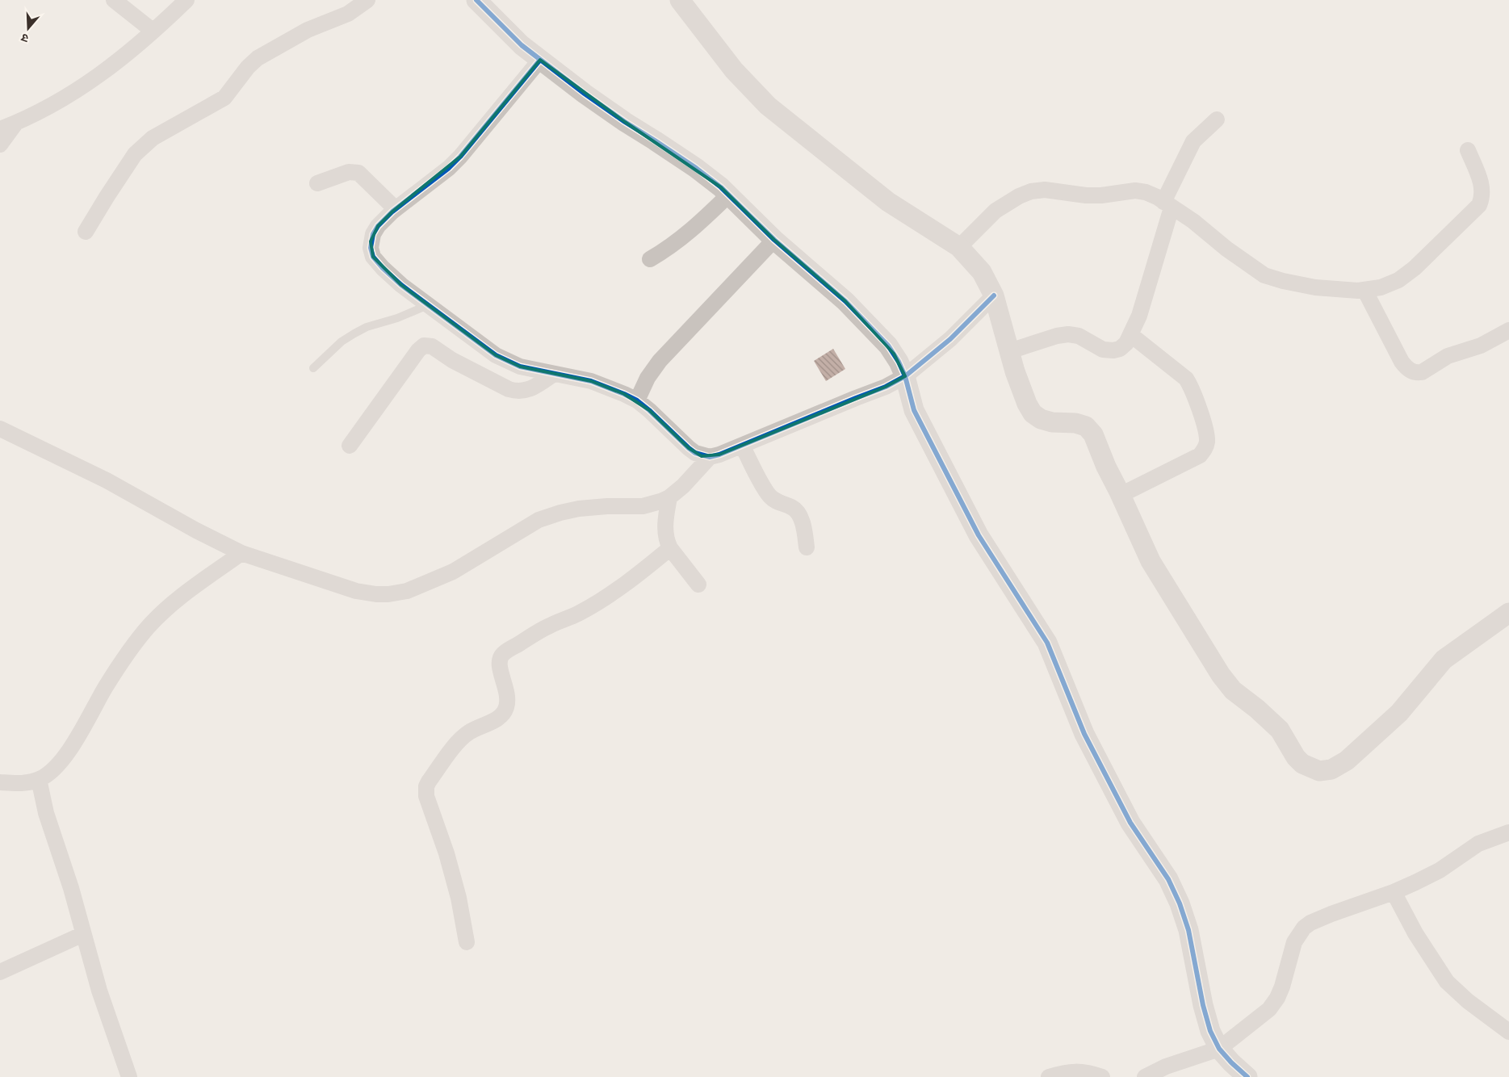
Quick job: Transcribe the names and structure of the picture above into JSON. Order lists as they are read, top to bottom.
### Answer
{
  "north": "bottom"
}
